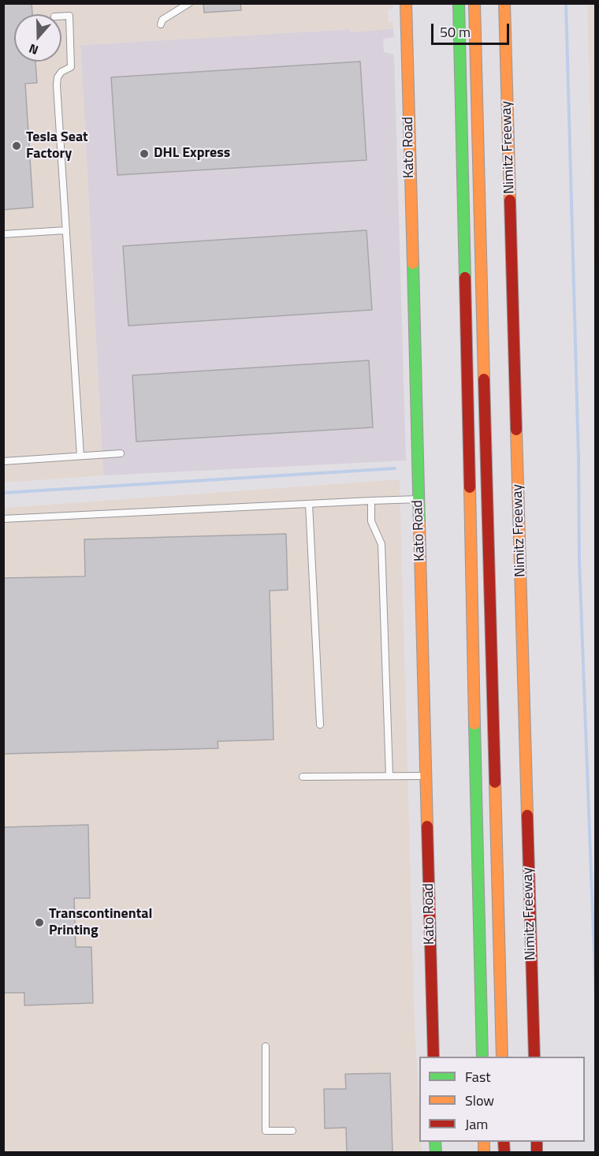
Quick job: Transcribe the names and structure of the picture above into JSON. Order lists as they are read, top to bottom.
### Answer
{
  "streets": {
    "main road": ["Kato Road", "Nimitz Freeway"]
  },
  "places": ["Tesla Seat Factory", "DHL Express", "Transcontinental Printing"],
  "legend": ["Fast", "Slow", "Jam"],
  "scale_bar": "50 m",
  "north": "bottom"
}
